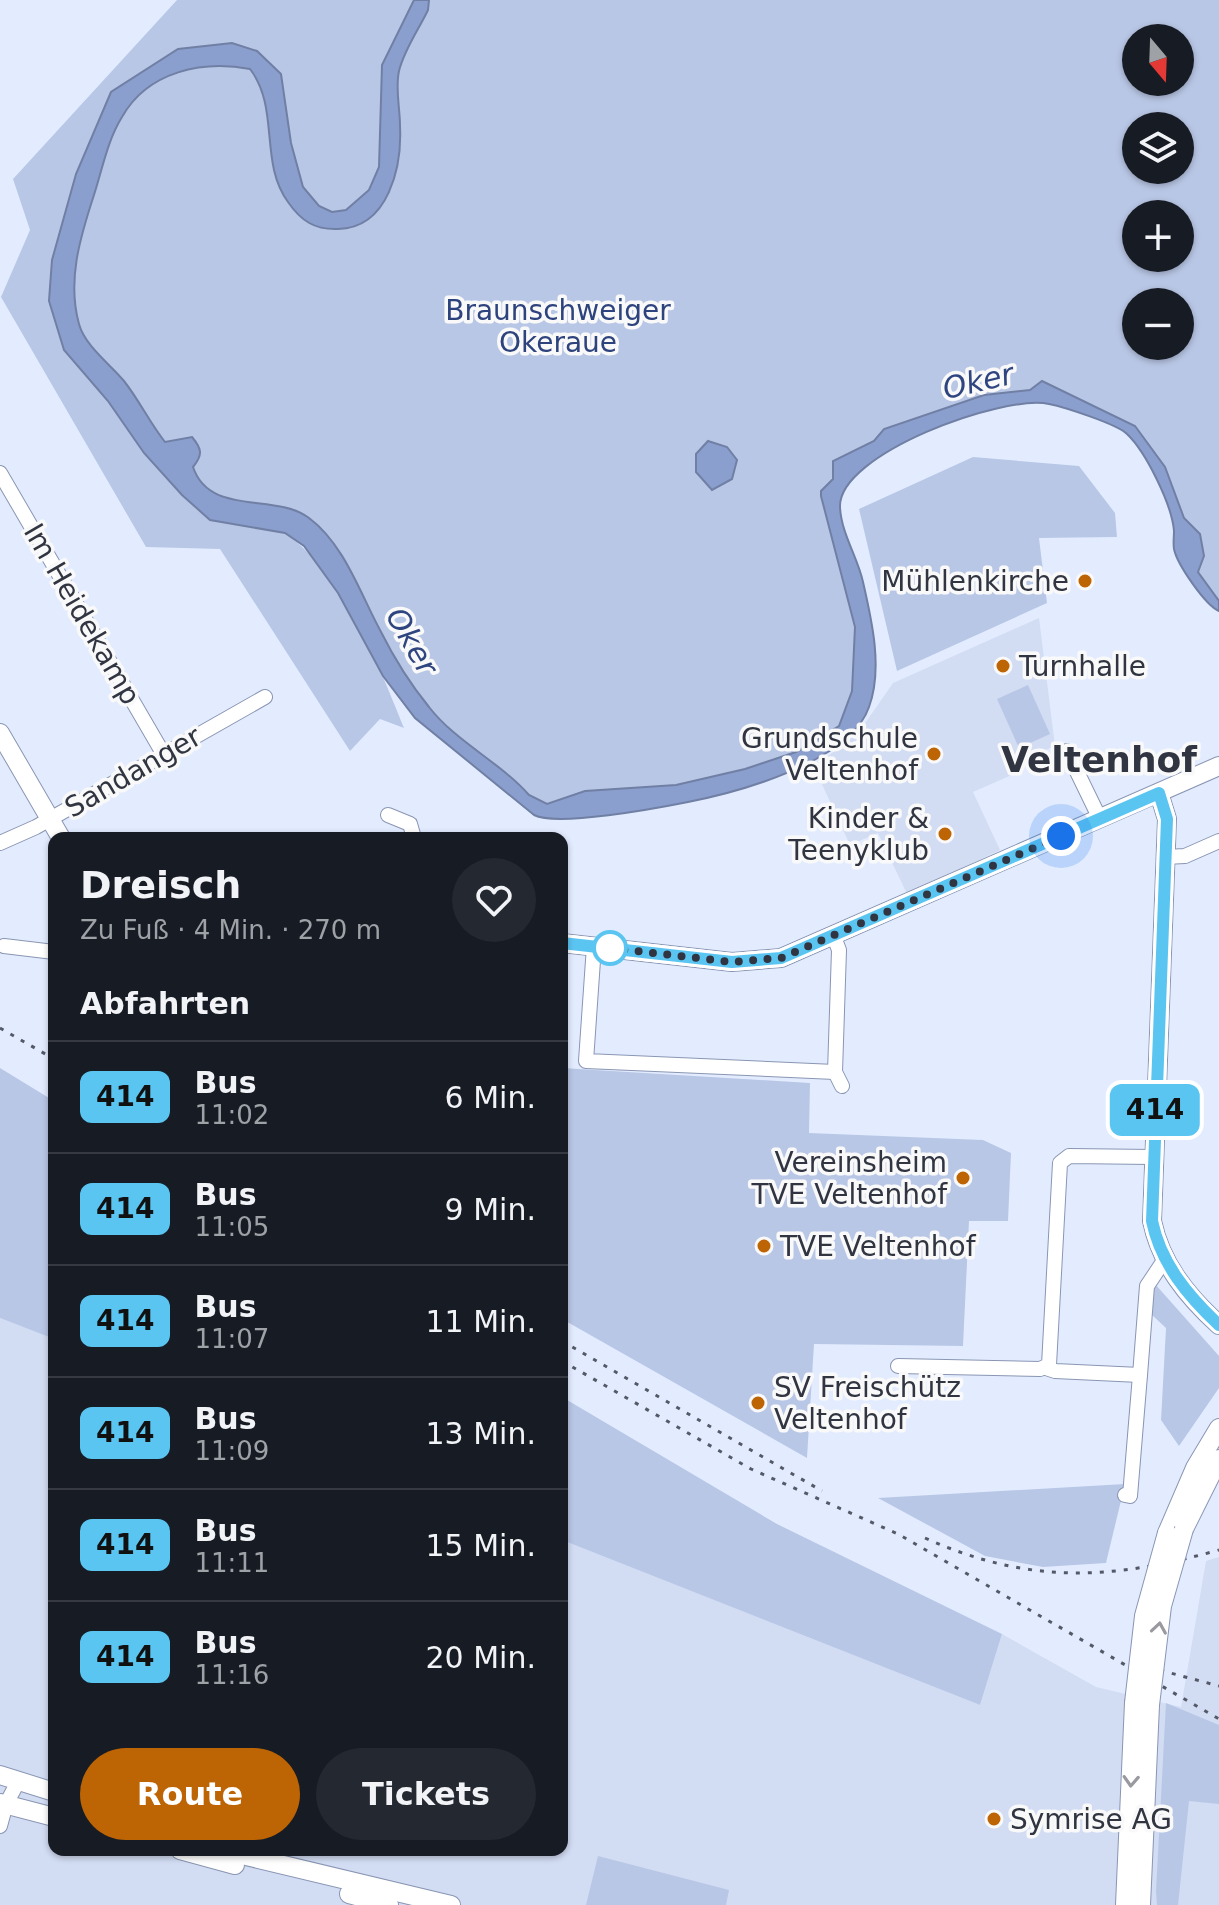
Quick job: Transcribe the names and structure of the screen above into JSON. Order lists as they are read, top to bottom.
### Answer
{
  "streets": {
    "street": ["Im Heidekamp", "Sandanger"]
  },
  "crossings": [
    ["Im Heidekamp", "Sandanger"]
  ],
  "districts": ["Veltenhof"],
  "water": ["Oker"],
  "parks": ["Braunschweiger Okeraue"],
  "places": [
    "Mühlenkirche",
    "Turnhalle",
    "Grundschule Veltenhof",
    "Kinder & Teenyklub",
    "Vereinsheim TVE Veltenhof",
    "TVE Veltenhof",
    "SV Freischütz Veltenhof",
    "Symrise AG"
  ],
  "lines": ["bus line 414"],
  "north": "bottom",
  "page": {
    "on_map": "414",
    "map_buttons": ["+", "−"],
    "heading": [
      ["Dreisch", "Zu Fuß · 4 Min. · 270 m"],
      "Abfahrten"
    ],
    "list": [
      {
        "mark": "414",
        "name": "Bus",
        "note": "11:02",
        "value": "6 Min."
      },
      {
        "mark": "414",
        "name": "Bus",
        "note": "11:05",
        "value": "9 Min."
      },
      {
        "mark": "414",
        "name": "Bus",
        "note": "11:07",
        "value": "11 Min."
      },
      {
        "mark": "414",
        "name": "Bus",
        "note": "11:09",
        "value": "13 Min."
      },
      {
        "mark": "414",
        "name": "Bus",
        "note": "11:11",
        "value": "15 Min."
      },
      {
        "mark": "414",
        "name": "Bus",
        "note": "11:16",
        "value": "20 Min."
      }
    ],
    "buttons": ["Route", "Tickets"]
  }
}
